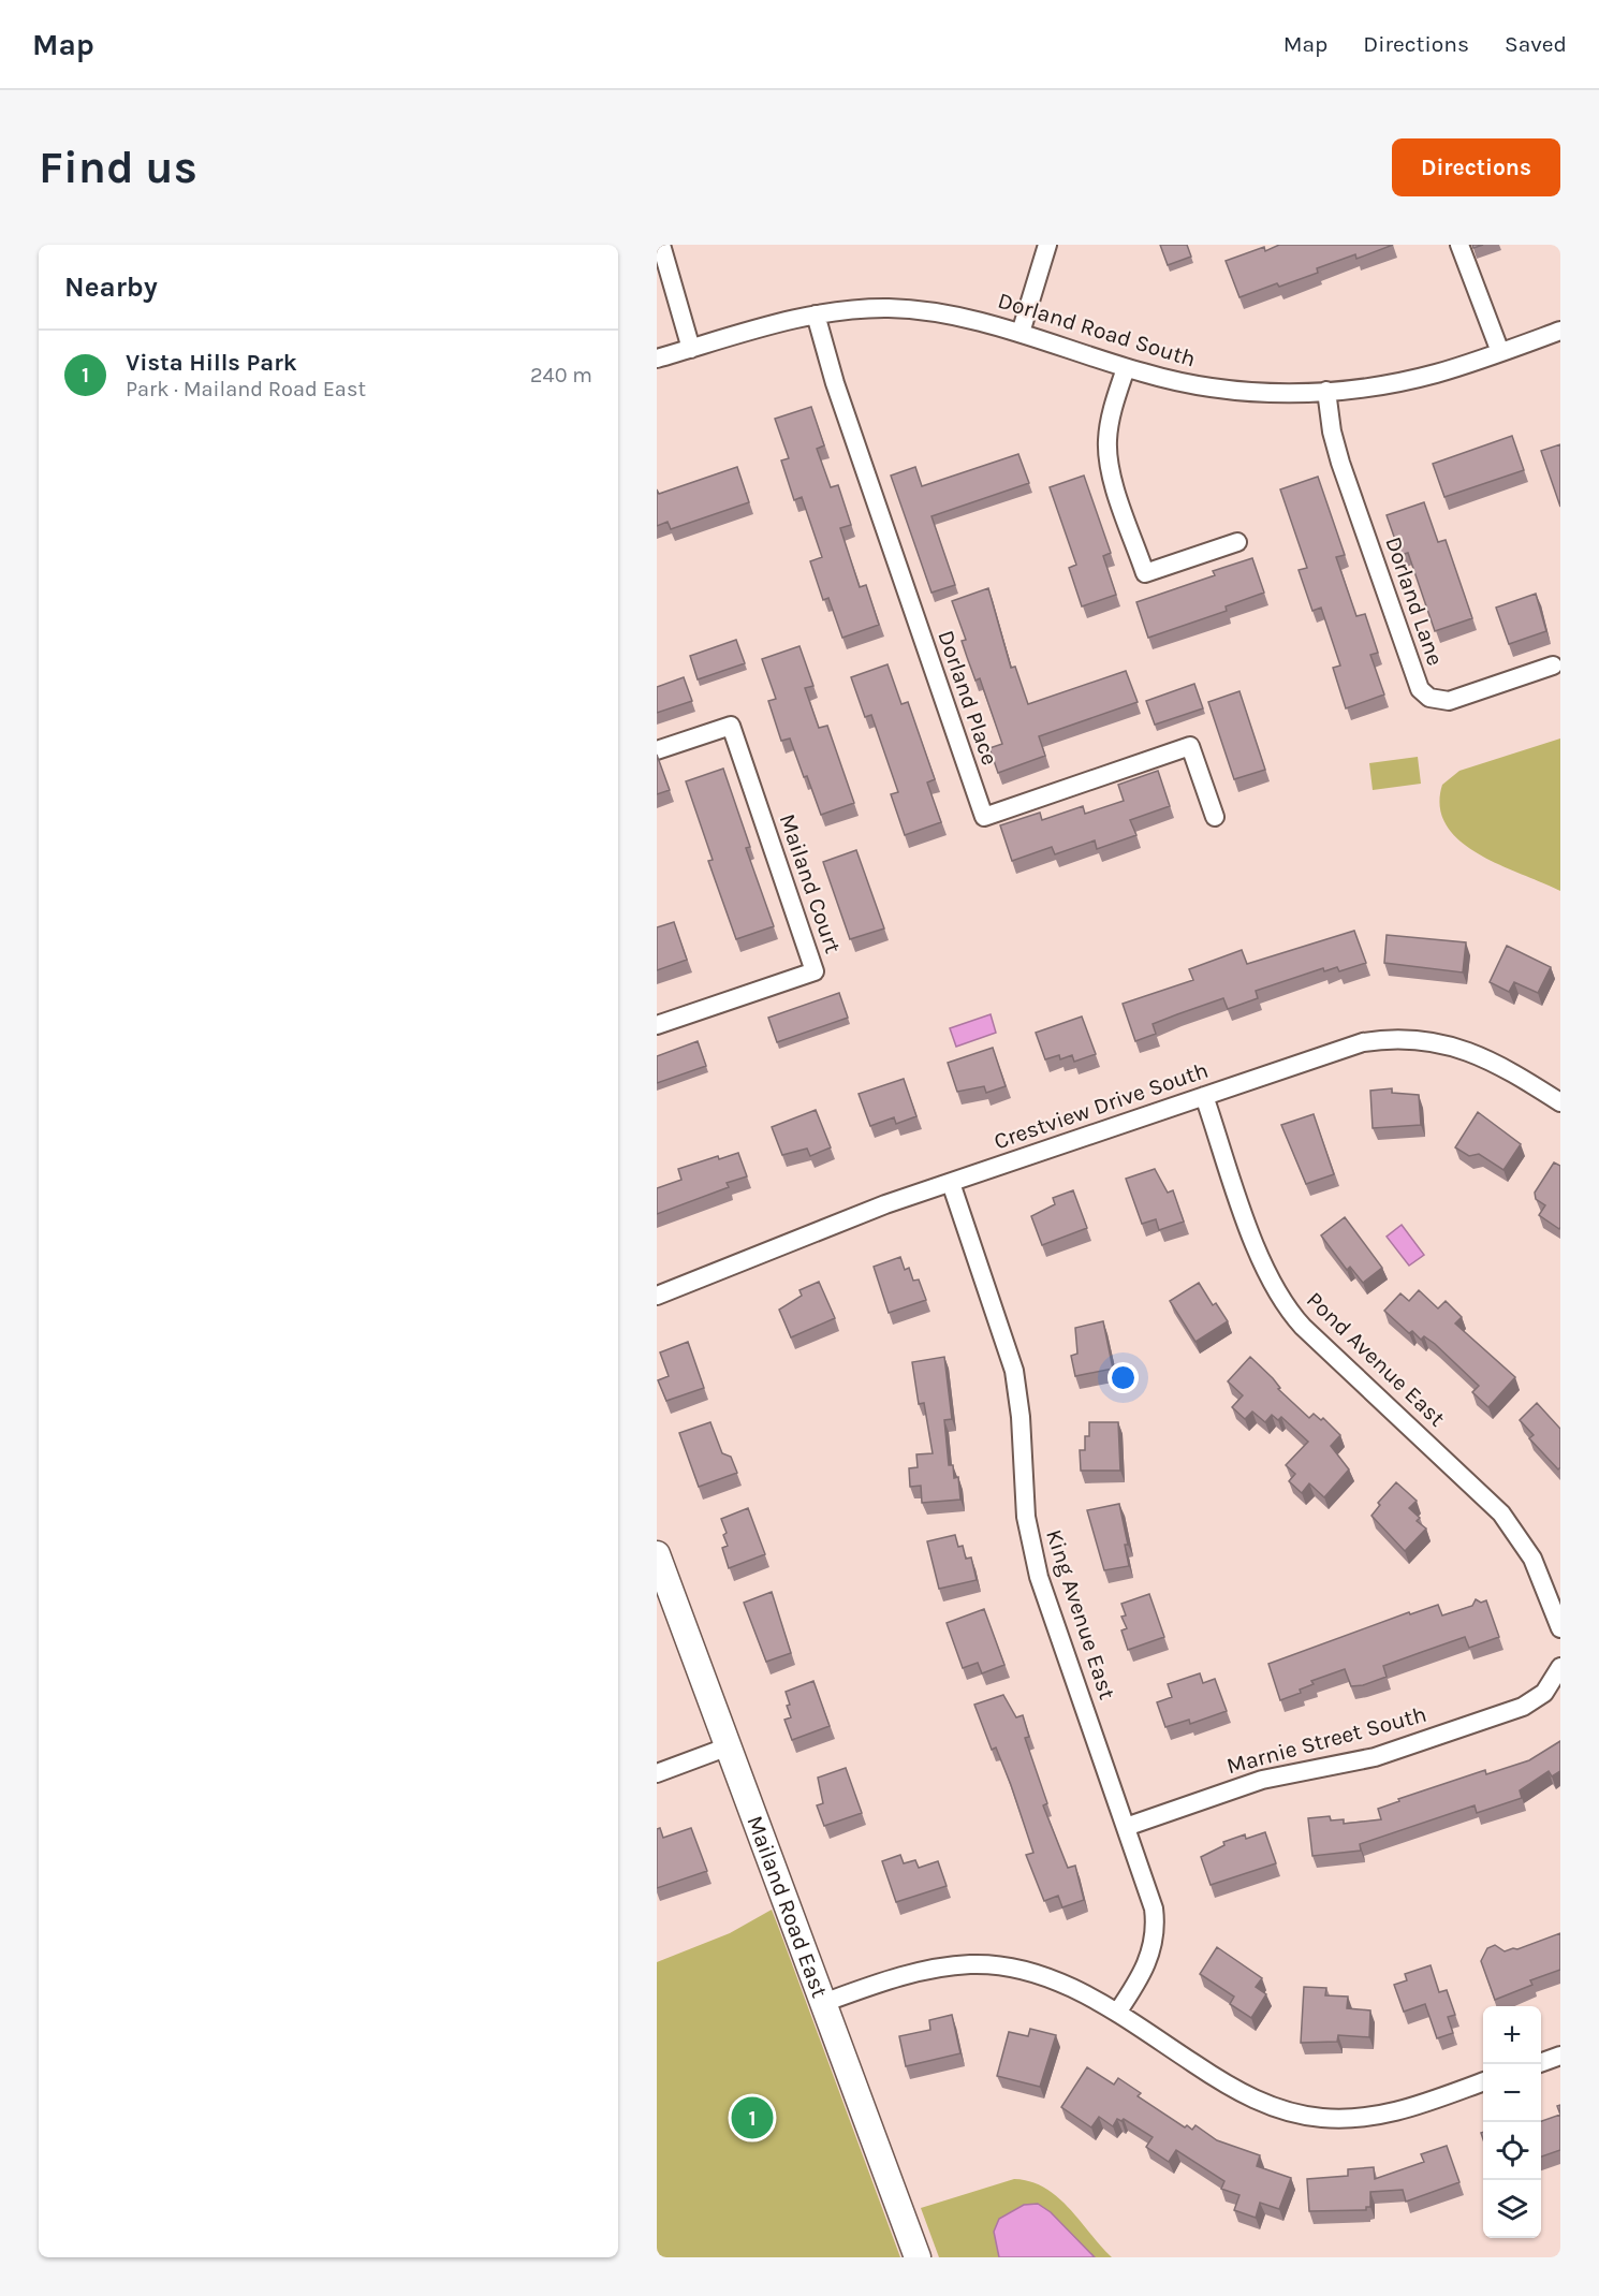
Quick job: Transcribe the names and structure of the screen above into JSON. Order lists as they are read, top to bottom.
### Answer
{
  "streets": {
    "street": [
      "Dorland Road South",
      "Dorland Lane",
      "Dorland Place",
      "Mailand Court",
      "Crestview Drive South",
      "Pond Avenue East",
      "King Avenue East",
      "Marnie Street South",
      "Mailand Road East"
    ]
  },
  "crossings": [
    ["Dorland Road South", "Dorland Lane"],
    ["Dorland Road South", "Dorland Place"],
    ["Crestview Drive South", "Pond Avenue East"],
    ["Crestview Drive South", "King Avenue East"],
    ["King Avenue East", "Marnie Street South"]
  ],
  "page": {
    "header": "Map",
    "nav": ["Map", "Directions", "Saved"],
    "buttons": "Directions",
    "title": "Find us",
    "heading": "Nearby",
    "list": [
      {
        "mark": "1",
        "name": "Vista Hills Park",
        "note": "Park · Mailand Road East",
        "value": "240 m"
      }
    ],
    "map_buttons": ["+", "−"],
    "pins": "1"
  }
}
